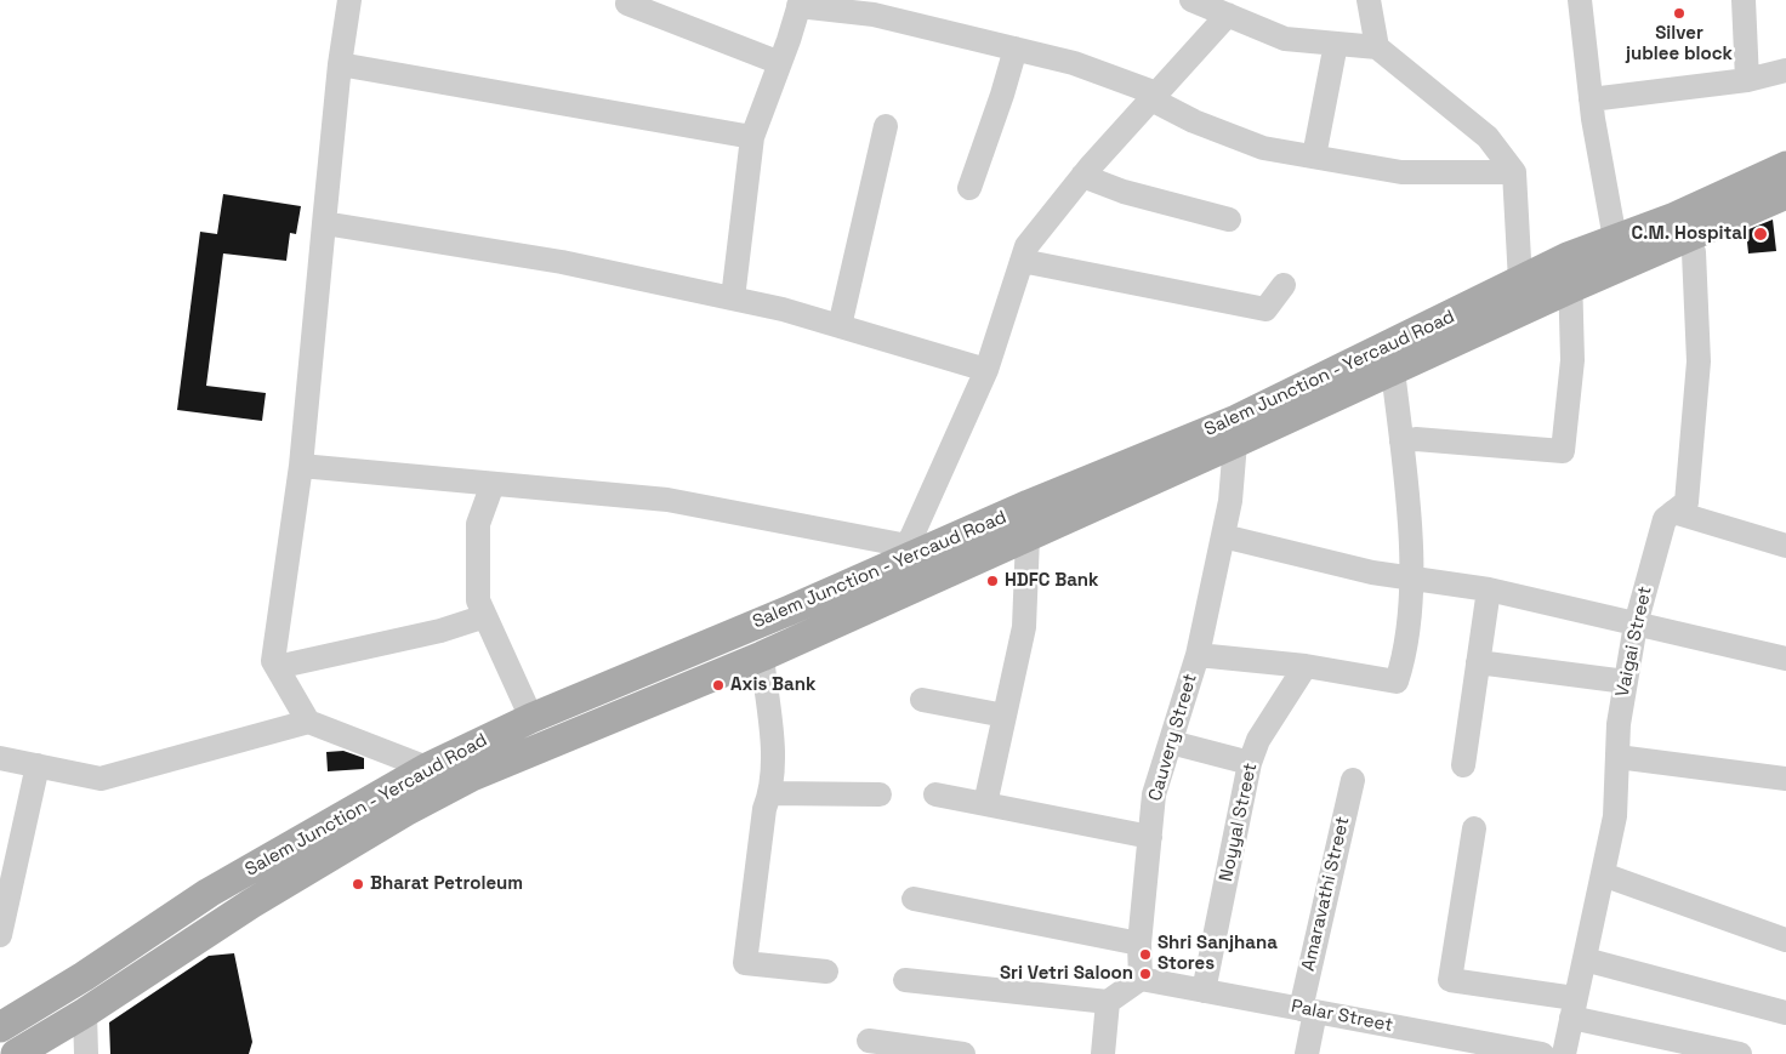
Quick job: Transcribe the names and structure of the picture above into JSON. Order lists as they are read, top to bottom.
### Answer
{
  "streets": {
    "main road": ["Salem Junction - Yercaud Road"],
    "street": [
      "Vaigai Street",
      "Cauvery Street",
      "Noyyal Street",
      "Amaravathi Street",
      "Palar Street"
    ]
  },
  "crossings": [
    ["Cauvery Street", "Palar Street"],
    ["Noyyal Street", "Palar Street"],
    ["Amaravathi Street", "Palar Street"]
  ],
  "places": [
    "Silver jublee block",
    "C.M. Hospital",
    "HDFC Bank",
    "Axis Bank",
    "Bharat Petroleum",
    "Shri Sanjhana Stores",
    "Sri Vetri Saloon"
  ]
}
